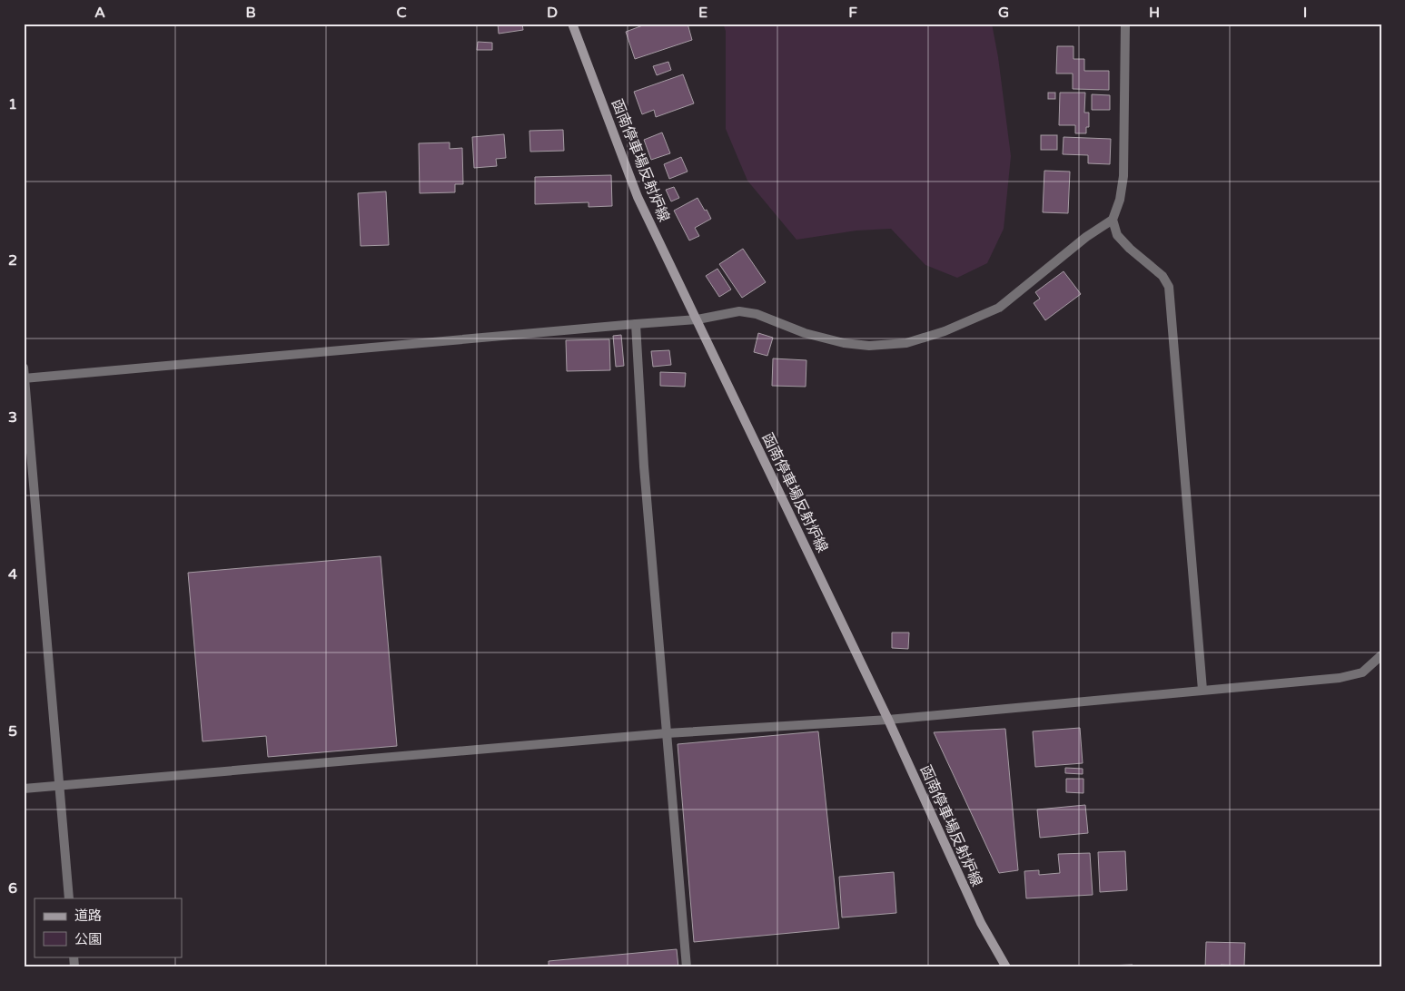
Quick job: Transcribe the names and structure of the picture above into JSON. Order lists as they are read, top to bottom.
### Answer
{
  "streets": {
    "main road": ["函南停車場反射炉線"]
  },
  "legend": ["道路", "公園"],
  "grid": {
    "columns": [
      "A",
      "B",
      "C",
      "D",
      "E",
      "F",
      "G",
      "H",
      "I"
    ],
    "rows": [
      "1",
      "2",
      "3",
      "4",
      "5",
      "6"
    ]
  }
}
